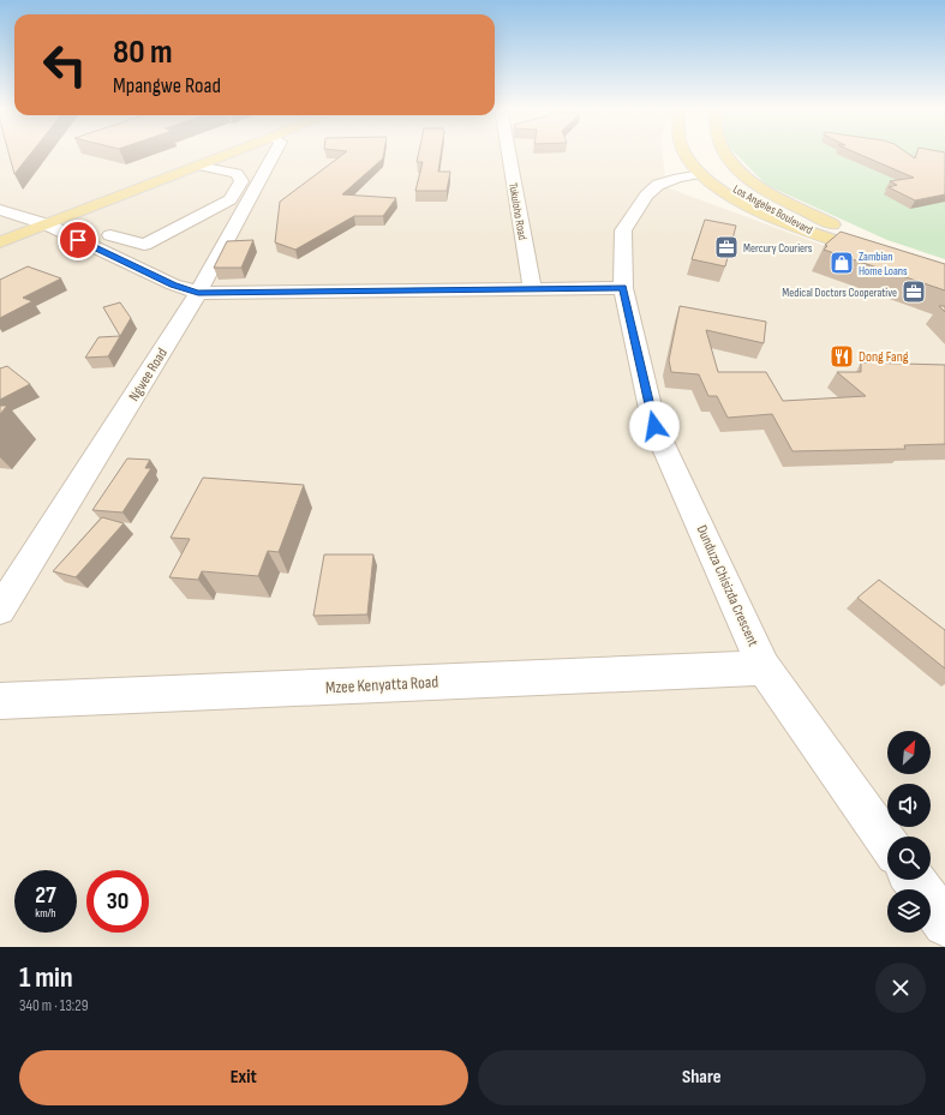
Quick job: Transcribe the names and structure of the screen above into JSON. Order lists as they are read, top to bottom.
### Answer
{
  "streets": {
    "main road": ["Los Angeles Boulevard"],
    "street": [
      "Tukuloho Road",
      "Ngwee Road",
      "Dunduza Chisizda Crescent",
      "Mzee Kenyatta Road"
    ]
  },
  "crossings": [
    ["Los Angeles Boulevard", "Dunduza Chisizda Crescent"],
    ["Dunduza Chisizda Crescent", "Mzee Kenyatta Road"]
  ],
  "places": {
    "office": ["Mercury Couriers", "Medical Doctors Cooperative"],
    "shop": ["Zambian Home Loans"],
    "restaurant": ["Dong Fang"]
  },
  "north": "top right",
  "page": {
    "turn": ["80 m", "Mpangwe Road"],
    "speed": "27 km/h",
    "limit": "30",
    "heading": ["1 min", "340 m · 13:29"],
    "buttons": ["Exit", "Share"]
  }
}
